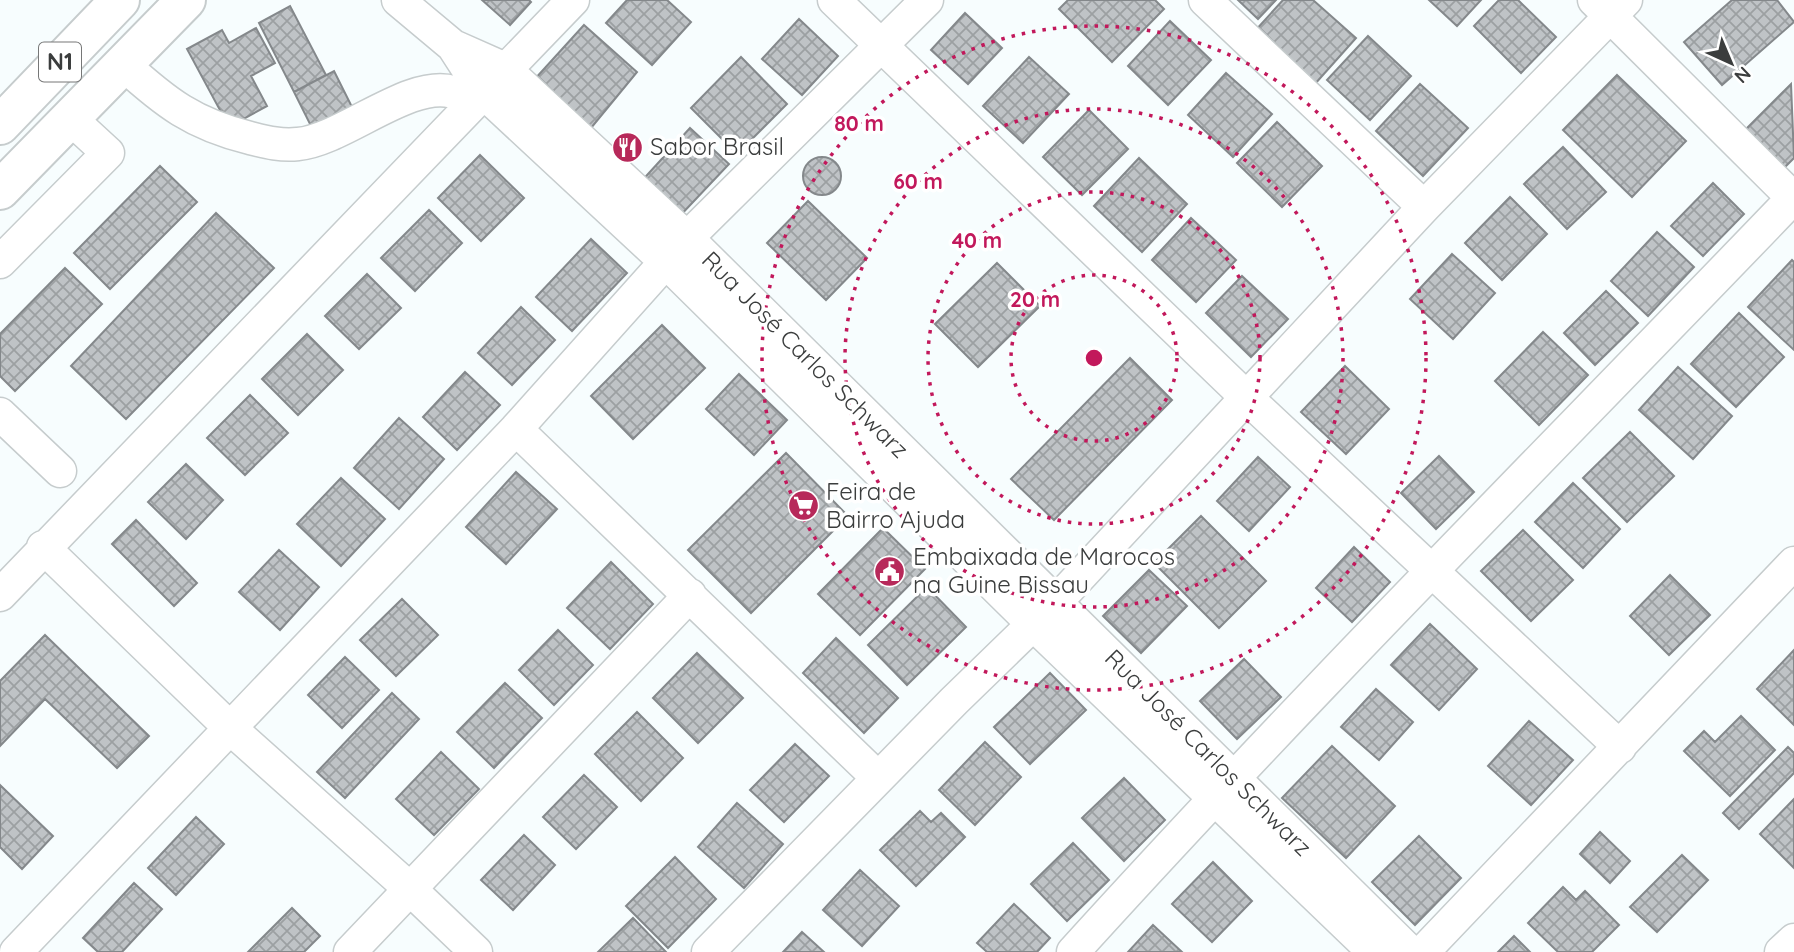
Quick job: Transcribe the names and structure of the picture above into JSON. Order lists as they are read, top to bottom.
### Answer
{
  "streets": {
    "main road": ["N1"],
    "street": ["Rua José Carlos Schwarz"]
  },
  "places": {
    "restaurant": ["Sabor Brasil"],
    "supermarket": ["Feira de Bairro Ajuda"],
    "public building": ["Embaixada de Marocos na Guine Bissau"]
  },
  "north": "bottom right",
  "rings": [
    "80 m",
    "60 m",
    "40 m",
    "20 m"
  ]
}
